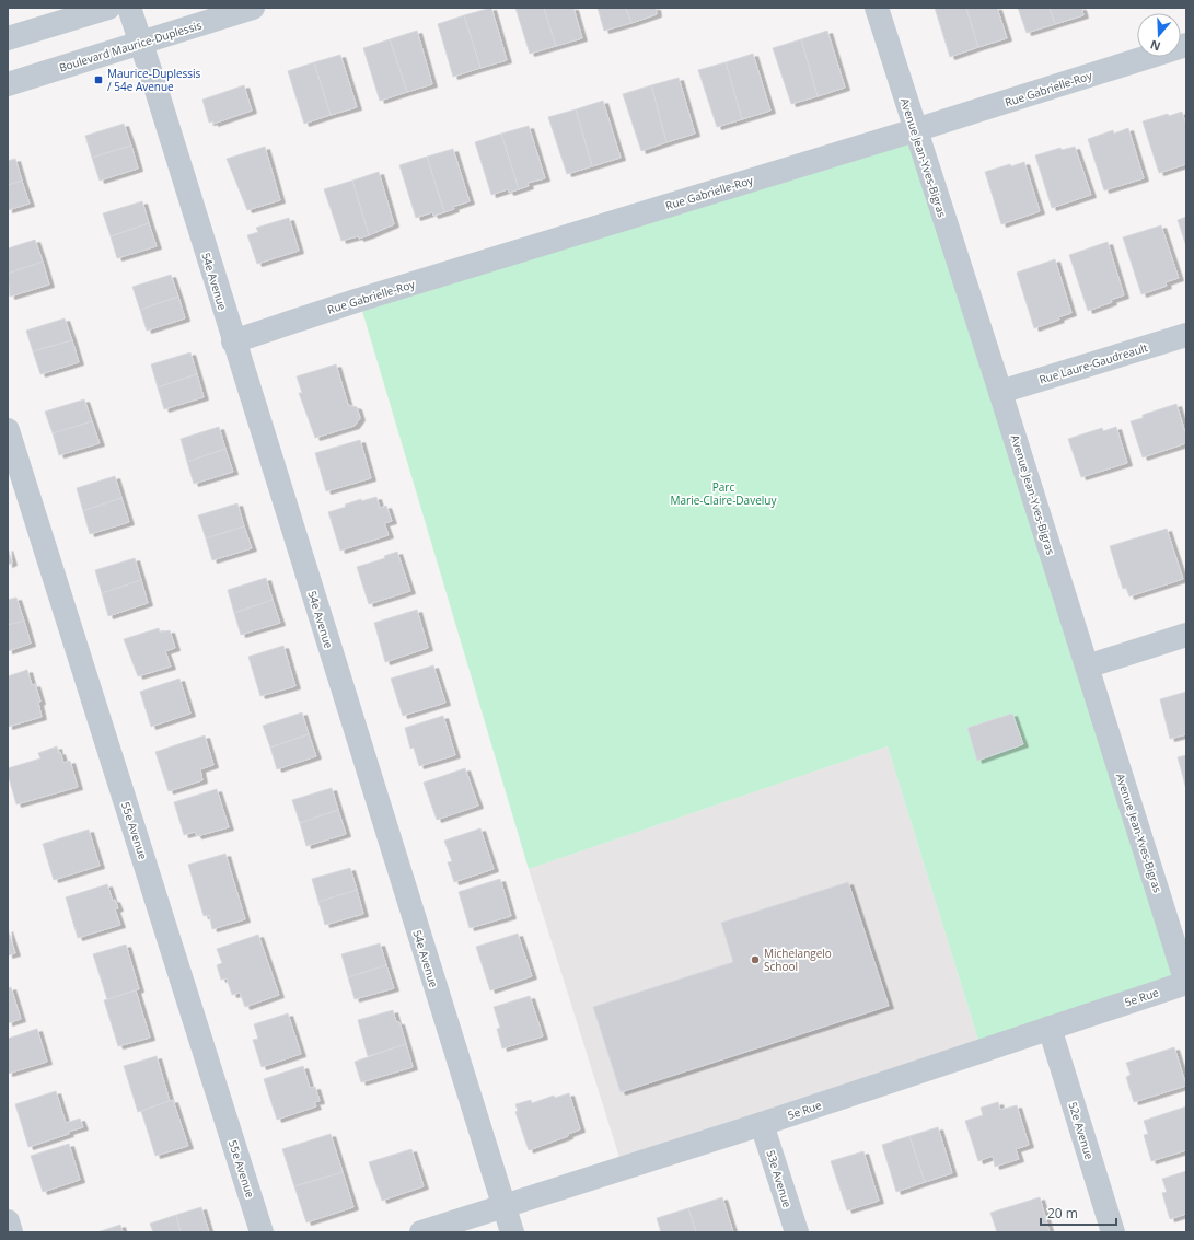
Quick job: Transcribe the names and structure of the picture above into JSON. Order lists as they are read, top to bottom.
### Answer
{
  "streets": {
    "street": [
      "Boulevard Maurice-Duplessis",
      "Rue Gabrielle-Roy",
      "Avenue Jean-Yves-Bigras",
      "54e Avenue",
      "Rue Laure-Gaudreault",
      "55e Avenue",
      "5e Rue",
      "52e Avenue",
      "53e Avenue"
    ]
  },
  "crossings": [
    ["Boulevard Maurice-Duplessis", "54e Avenue"],
    ["Rue Gabrielle-Roy", "Avenue Jean-Yves-Bigras"],
    ["Rue Gabrielle-Roy", "54e Avenue"],
    ["Avenue Jean-Yves-Bigras", "Rue Laure-Gaudreault"],
    ["Avenue Jean-Yves-Bigras", "5e Rue"],
    ["54e Avenue", "5e Rue"],
    ["5e Rue", "52e Avenue"],
    ["5e Rue", "53e Avenue"]
  ],
  "parks": ["Parc Marie-Claire-Daveluy"],
  "places": {
    "transit": ["Maurice-Duplessis / 54e Avenue"],
    "other": ["Michelangelo School"]
  },
  "scale_bar": "20 m",
  "north": "bottom"
}
